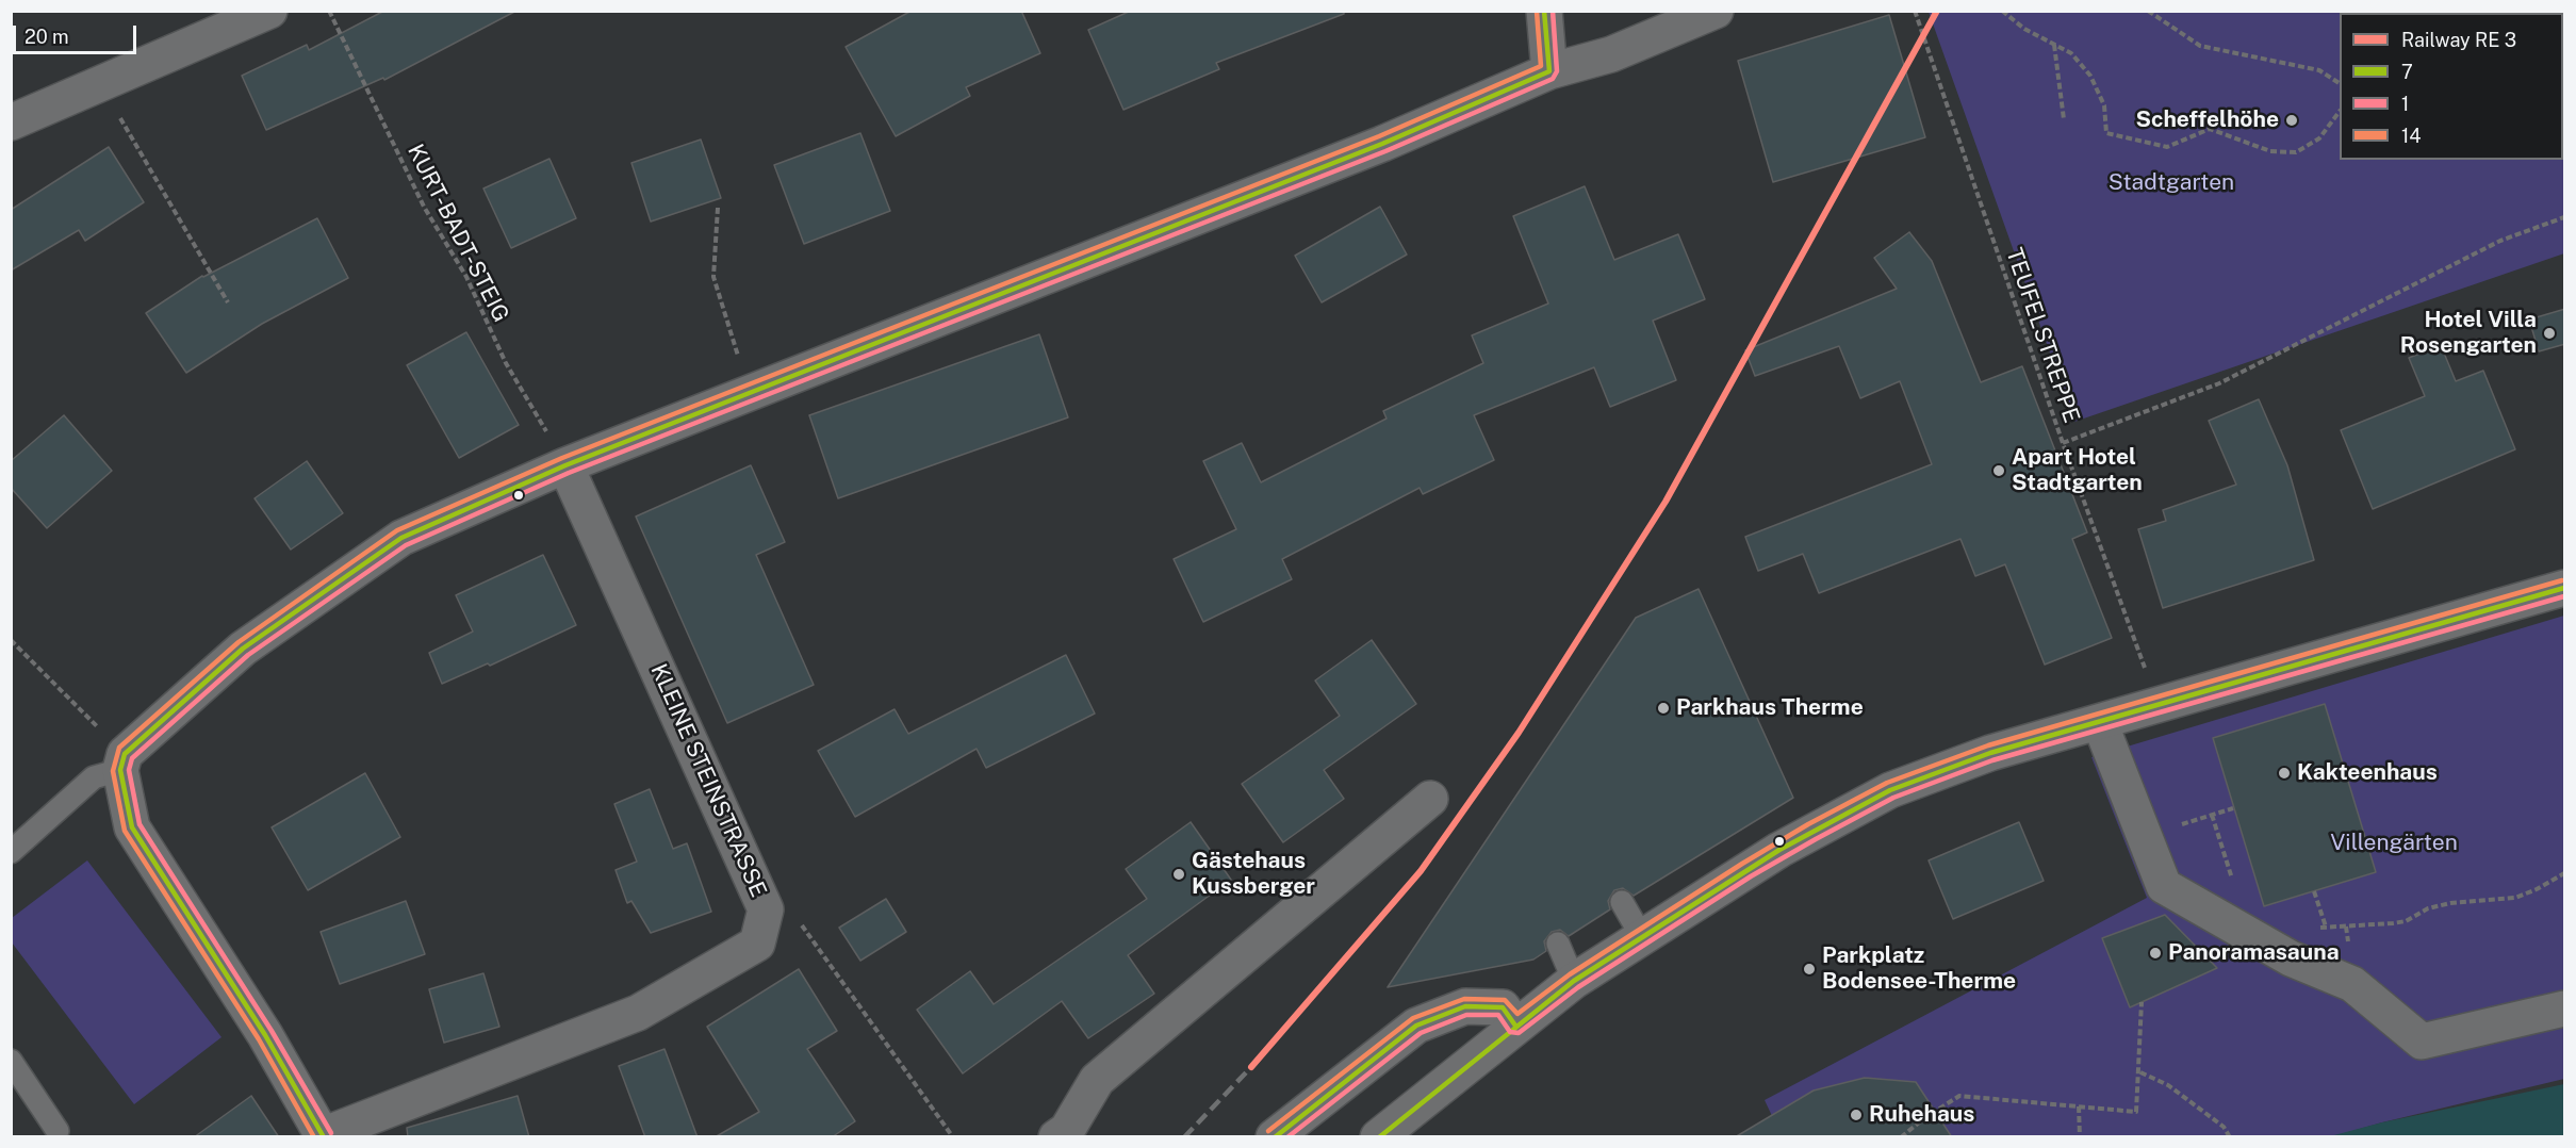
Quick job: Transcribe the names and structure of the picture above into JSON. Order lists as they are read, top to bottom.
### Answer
{
  "streets": {
    "street": ["KLEINE STEINSTRASSE"],
    "path": ["KURT-BADT-STEIG", "TEUFELSTREPPE"]
  },
  "crossings": [
    ["KURT-BADT-STEIG", "KLEINE STEINSTRASSE"]
  ],
  "parks": ["Stadtgarten", "Villengärten"],
  "places": [
    "Scheffelhöhe",
    "Hotel Villa Rosengarten",
    "Apart Hotel Stadtgarten",
    "Parkhaus Therme",
    "Kakteenhaus",
    "Gästehaus Kussberger",
    "Panoramasauna",
    "Parkplatz Bodensee-Therme",
    "Ruhehaus"
  ],
  "lines": ["transit line 7", "transit line 1", "transit line 14"],
  "legend": [
    "Railway RE 3",
    "7",
    "1",
    "14"
  ],
  "scale_bar": "20 m"
}
